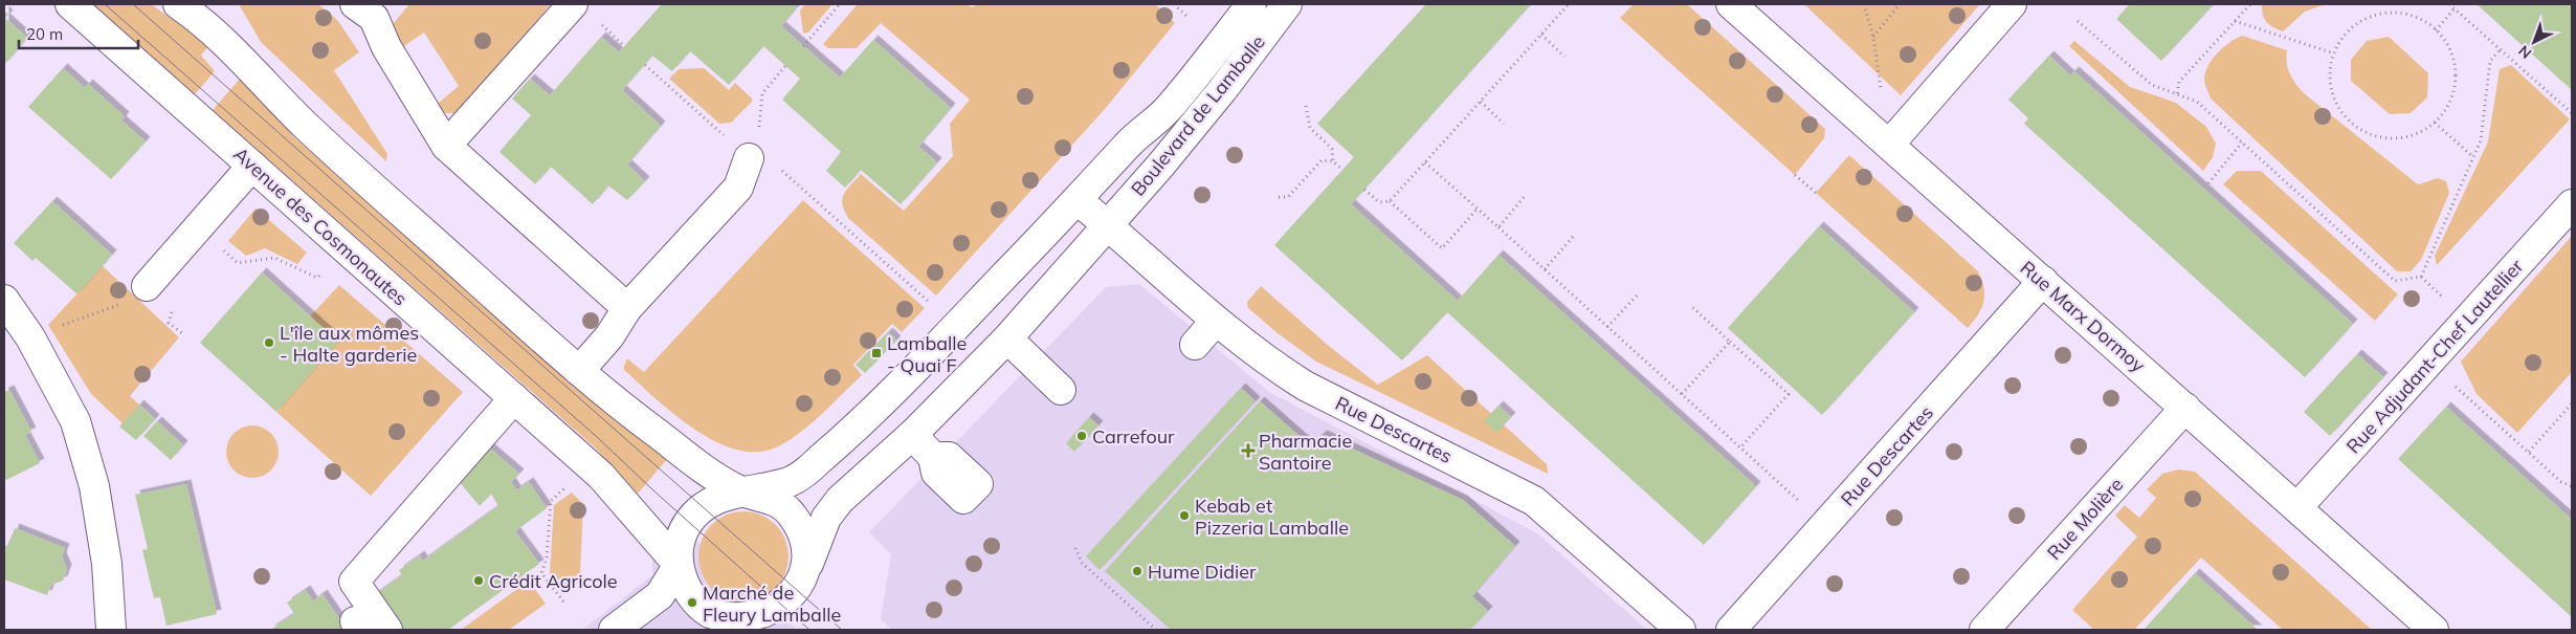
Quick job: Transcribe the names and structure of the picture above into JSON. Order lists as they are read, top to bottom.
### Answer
{
  "streets": {
    "street": [
      "Boulevard de Lamballe",
      "Avenue des Cosmonautes",
      "Rue Marx Dormoy",
      "Rue Adjudant-Chef Lautellier",
      "Rue Descartes",
      "Rue Molière"
    ]
  },
  "crossings": [
    ["Boulevard de Lamballe", "Avenue des Cosmonautes"],
    ["Boulevard de Lamballe", "Rue Descartes"],
    ["Rue Marx Dormoy", "Rue Adjudant-Chef Lautellier"],
    ["Rue Marx Dormoy", "Rue Descartes"],
    ["Rue Marx Dormoy", "Rue Molière"]
  ],
  "places": {
    "other": [
      "L'île aux mômes - Halte garderie",
      "Carrefour",
      "Kebab et Pizzeria Lamballe",
      "Hume Didier",
      "Crédit Agricole",
      "Marché de Fleury Lamballe"
    ],
    "transit": ["Lamballe - Quai F"],
    "health": ["Pharmacie Santoire"]
  },
  "scale_bar": "20 m",
  "north": "bottom left"
}
